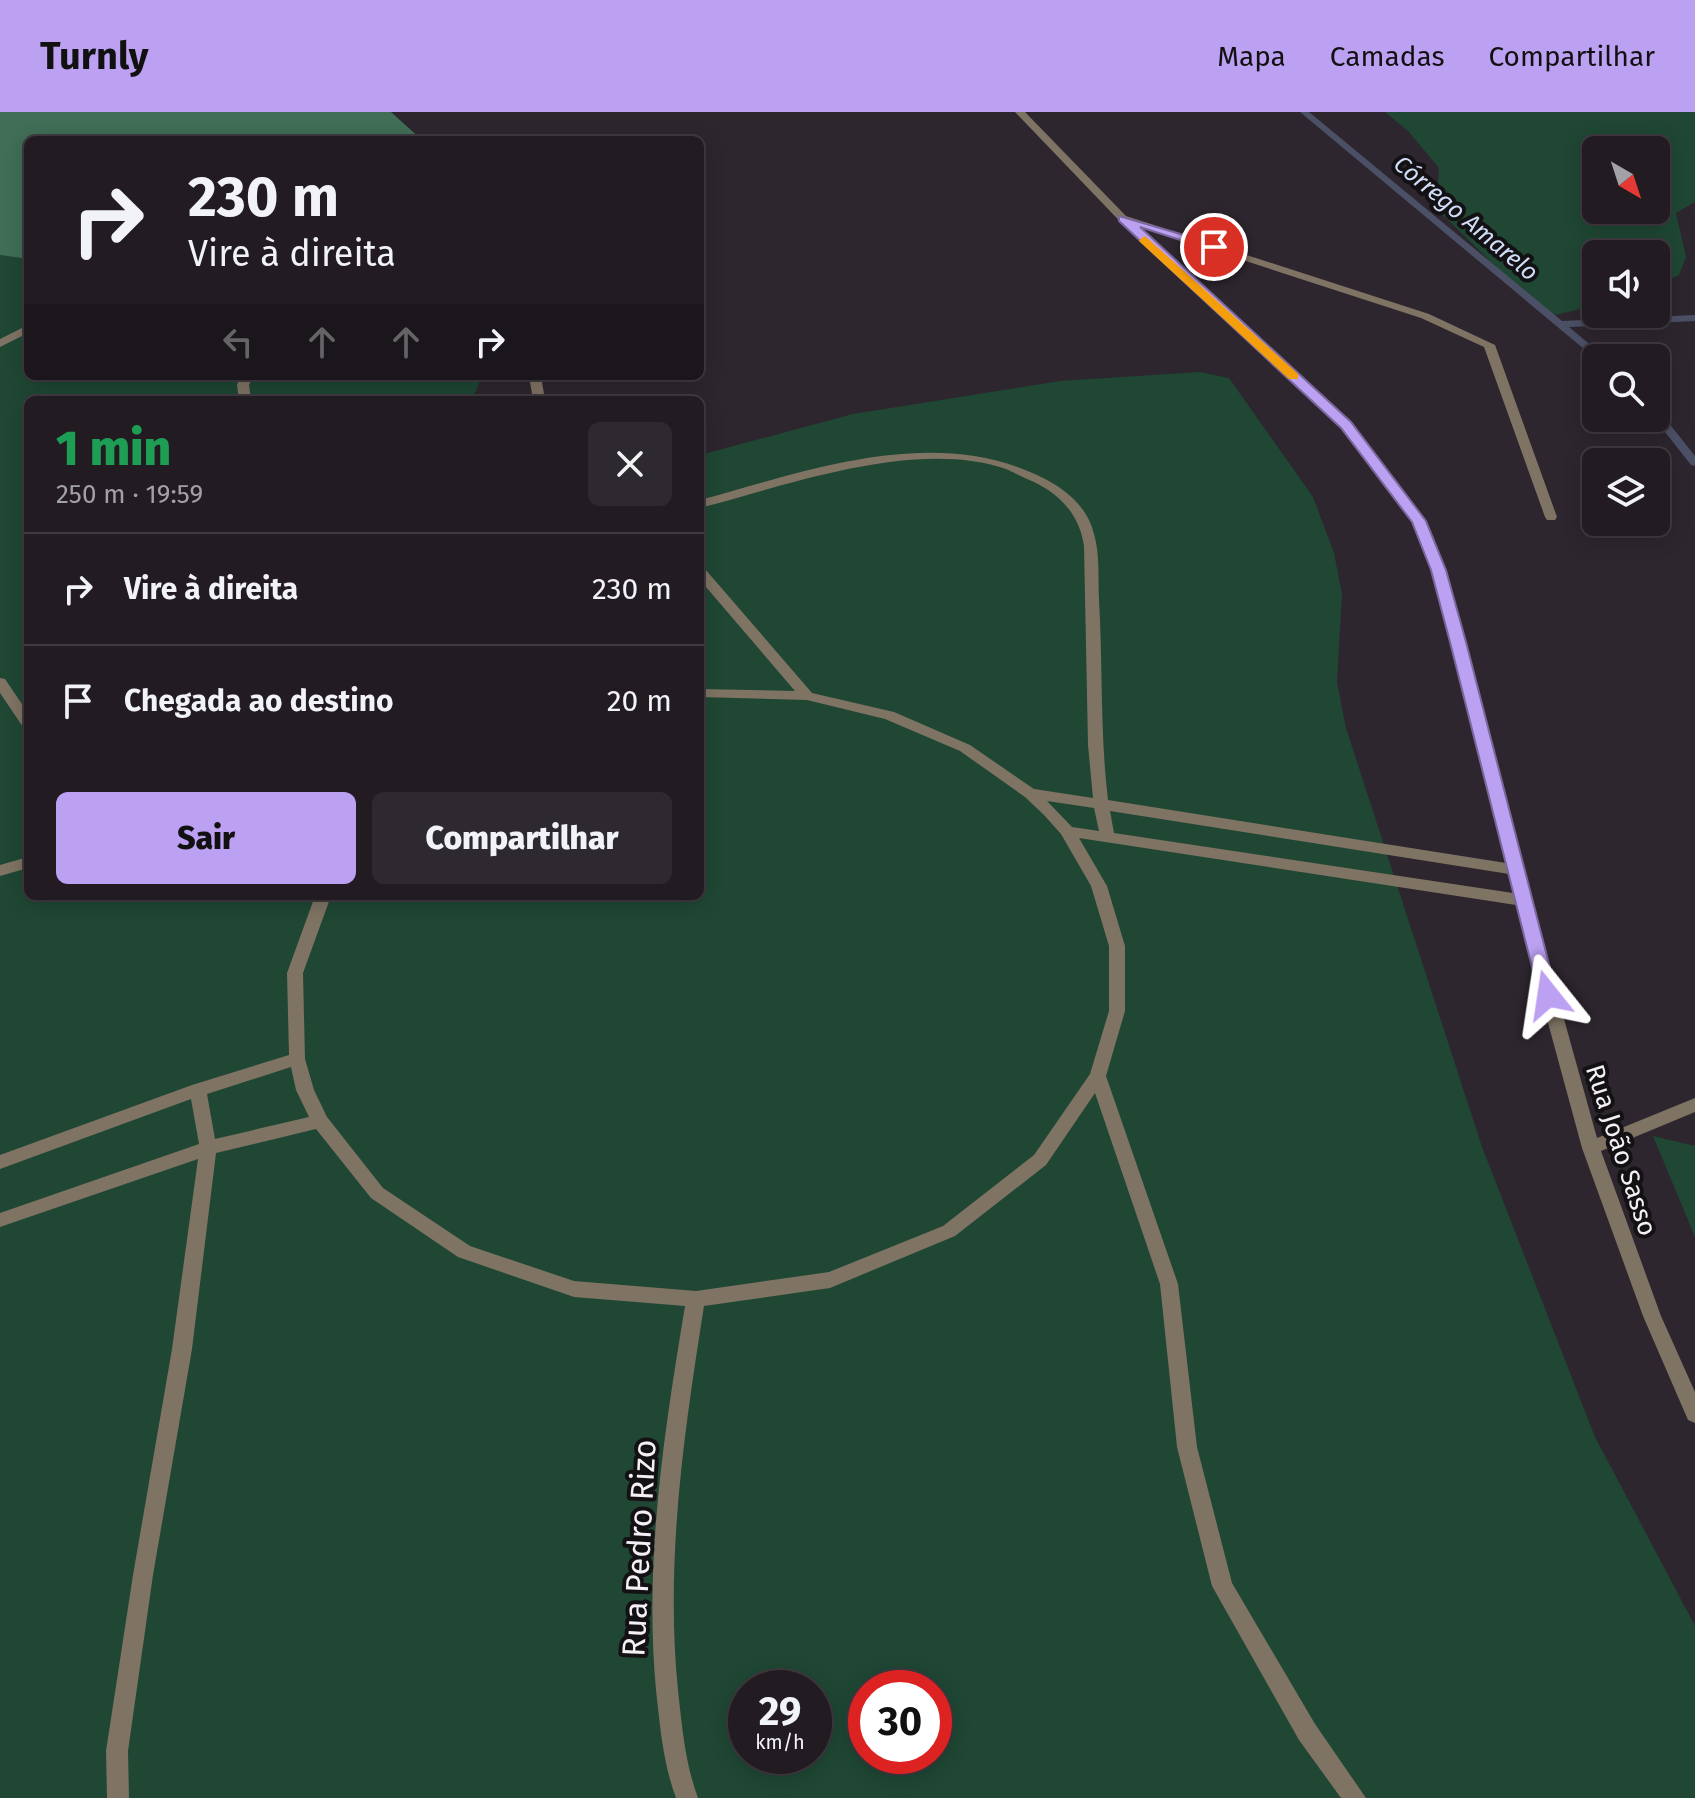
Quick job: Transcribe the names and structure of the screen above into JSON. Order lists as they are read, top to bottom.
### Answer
{
  "streets": {
    "street": ["Rua João Sasso", "Rua Pedro Rizo"]
  },
  "water": ["Córrego Amarelo"],
  "north": "bottom right",
  "page": {
    "header": "Turnly",
    "nav": ["Mapa", "Camadas", "Compartilhar"],
    "turn": ["230 m", "Vire à direita"],
    "heading": ["1 min", "250 m · 19:59"],
    "list": [
      {
        "name": "Vire à direita",
        "value": "230 m"
      },
      {
        "name": "Chegada ao destino",
        "value": "20 m"
      }
    ],
    "buttons": ["Sair", "Compartilhar"],
    "speed": "29 km/h",
    "limit": "30"
  }
}
